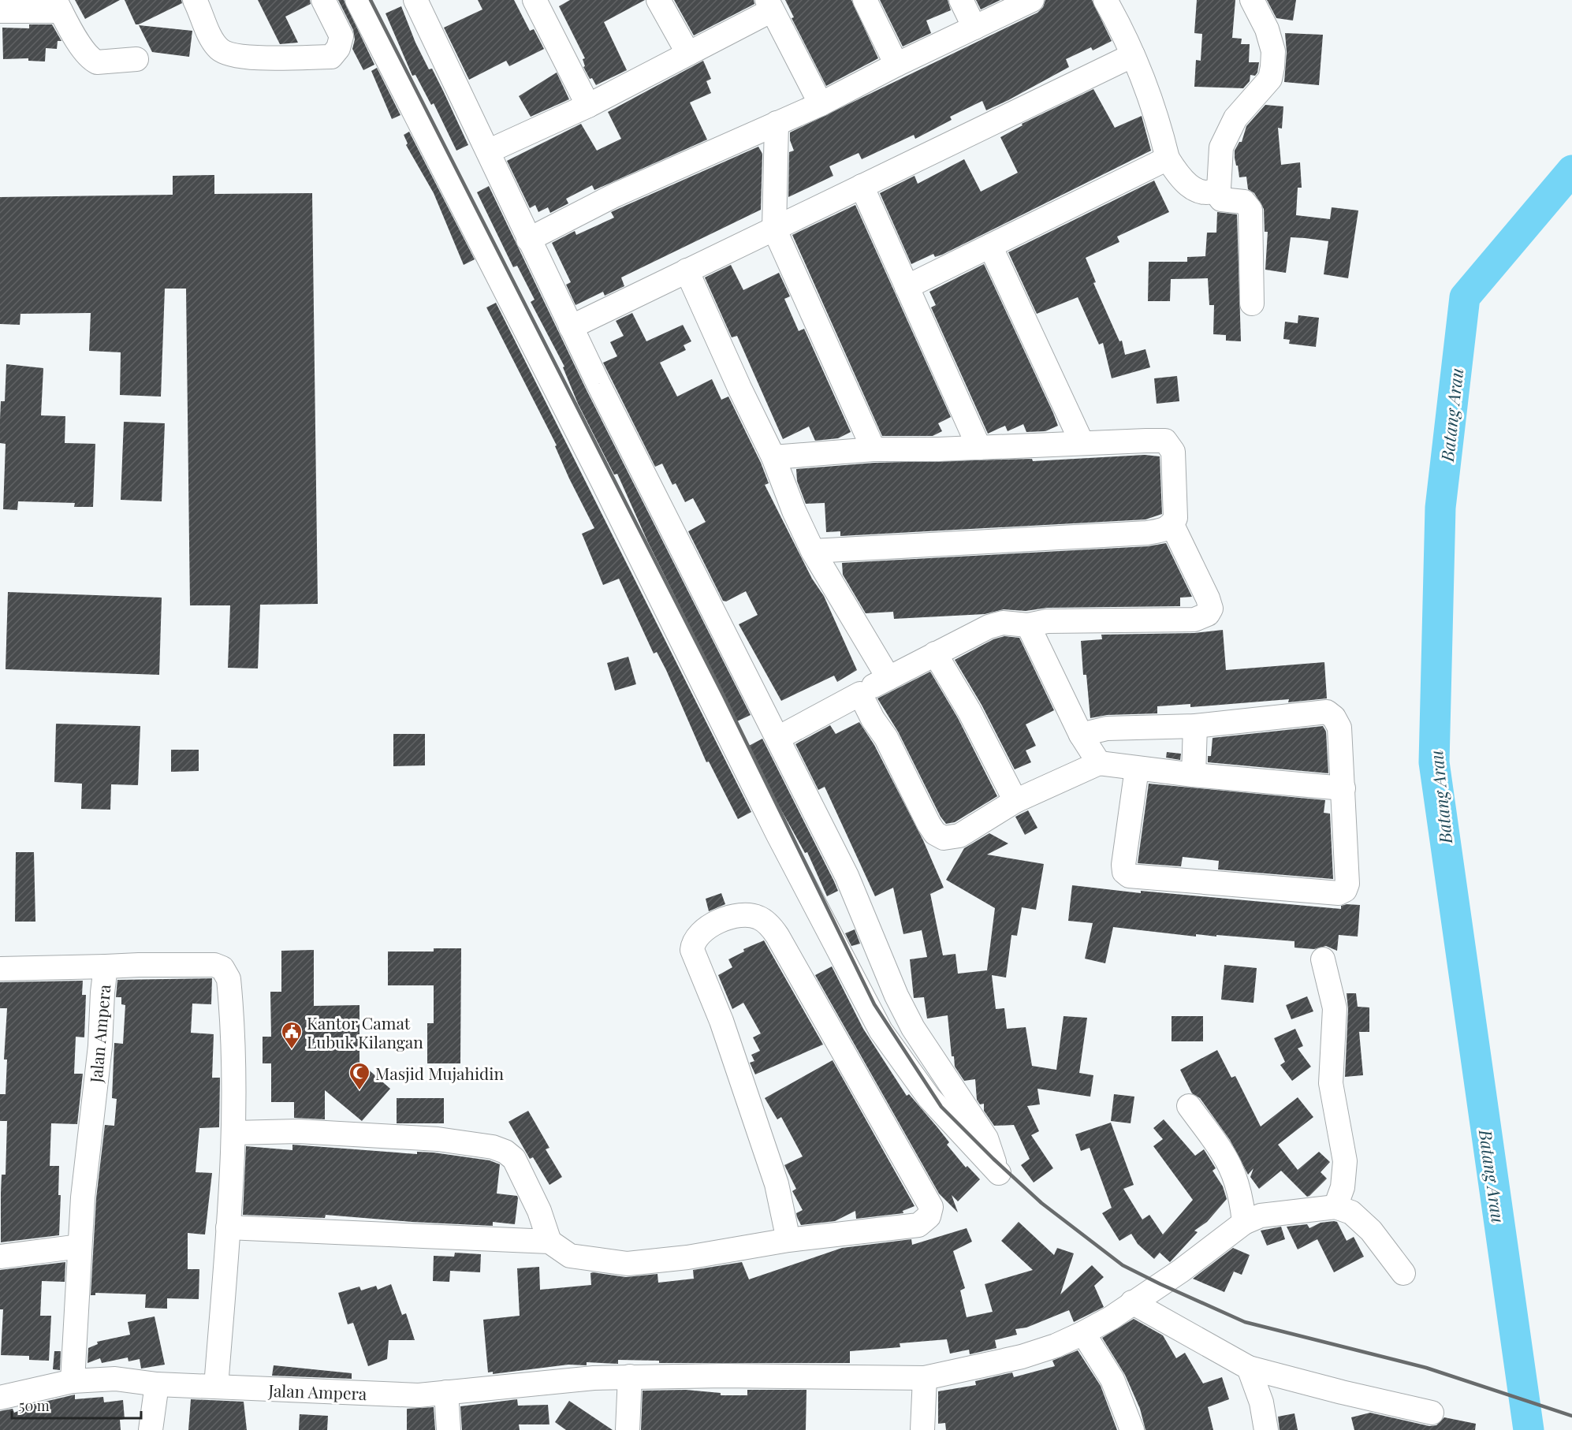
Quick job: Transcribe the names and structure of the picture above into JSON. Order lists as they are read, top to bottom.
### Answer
{
  "streets": {
    "street": ["Jalan Ampera"]
  },
  "water": ["Batang Arau"],
  "places": {
    "public building": ["Kantor Camat Lubuk Kilangan"],
    "mosque": ["Masjid Mujahidin"]
  },
  "scale_bar": "50 m"
}
